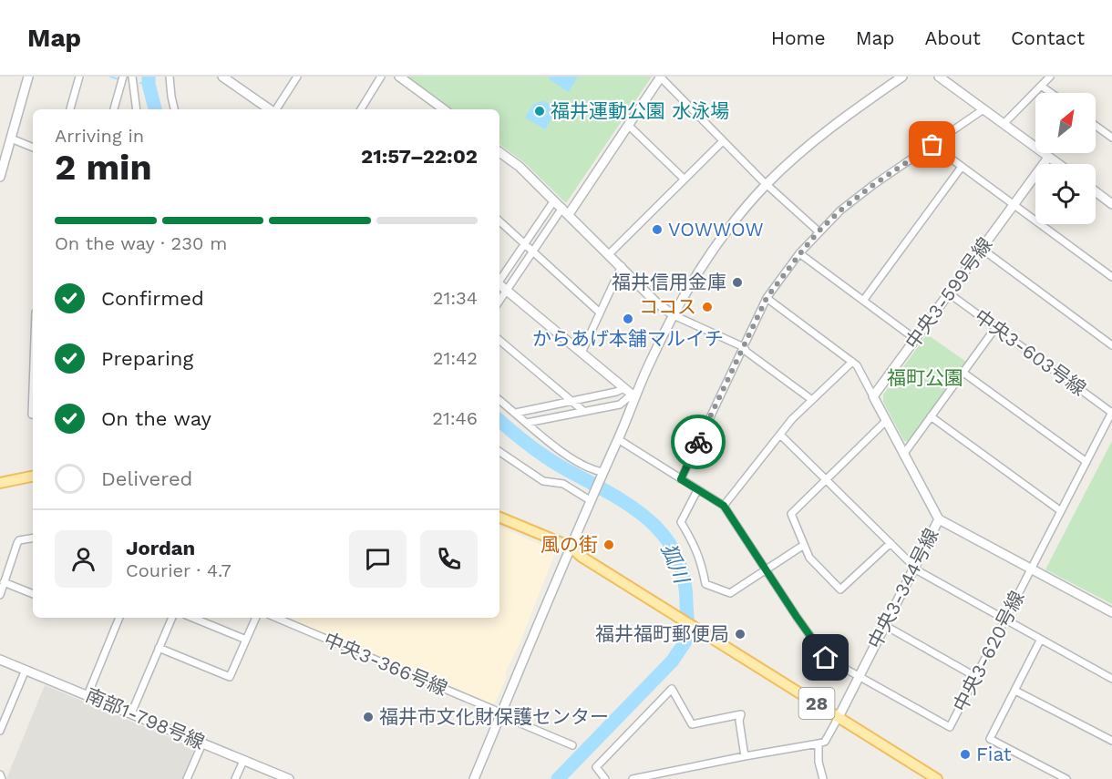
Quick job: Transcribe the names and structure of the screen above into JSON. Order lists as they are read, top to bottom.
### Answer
{
  "streets": {
    "main road": ["28"],
    "street": [
      "中央3-599号線",
      "中央3-603号線",
      "中央3-344号線",
      "中央3-620号線",
      "中央3-366号線",
      "南部1-798号線"
    ]
  },
  "crossings": [
    ["中央3-599号線", "中央3-603号線"],
    ["中央3-603号線", "中央3-620号線"],
    ["中央3-344号線", "中央3-620号線"],
    ["中央3-344号線", "28"]
  ],
  "water": ["狐川"],
  "parks": ["福町公園"],
  "places": [
    "福井運動公園 水泳場",
    "VOWWOW",
    "福井信用金庫",
    "ココス",
    "からあげ本舗マルイチ",
    "風の街",
    "福井福町郵便局",
    "福井市文化財保護センター",
    "Fiat"
  ],
  "north": "top right",
  "page": {
    "header": "Map",
    "nav": [
      "Home",
      "Map",
      "About",
      "Contact"
    ],
    "heading": ["2 min", "Arriving in", "21:57–22:02"],
    "panel": ["Jordan", "Courier · 4.7"],
    "bar": "On the way · 230 m",
    "list": [
      ["Confirmed", "21:34"],
      ["Preparing", "21:42"],
      ["On the way", "21:46"],
      "Delivered"
    ]
  }
}
